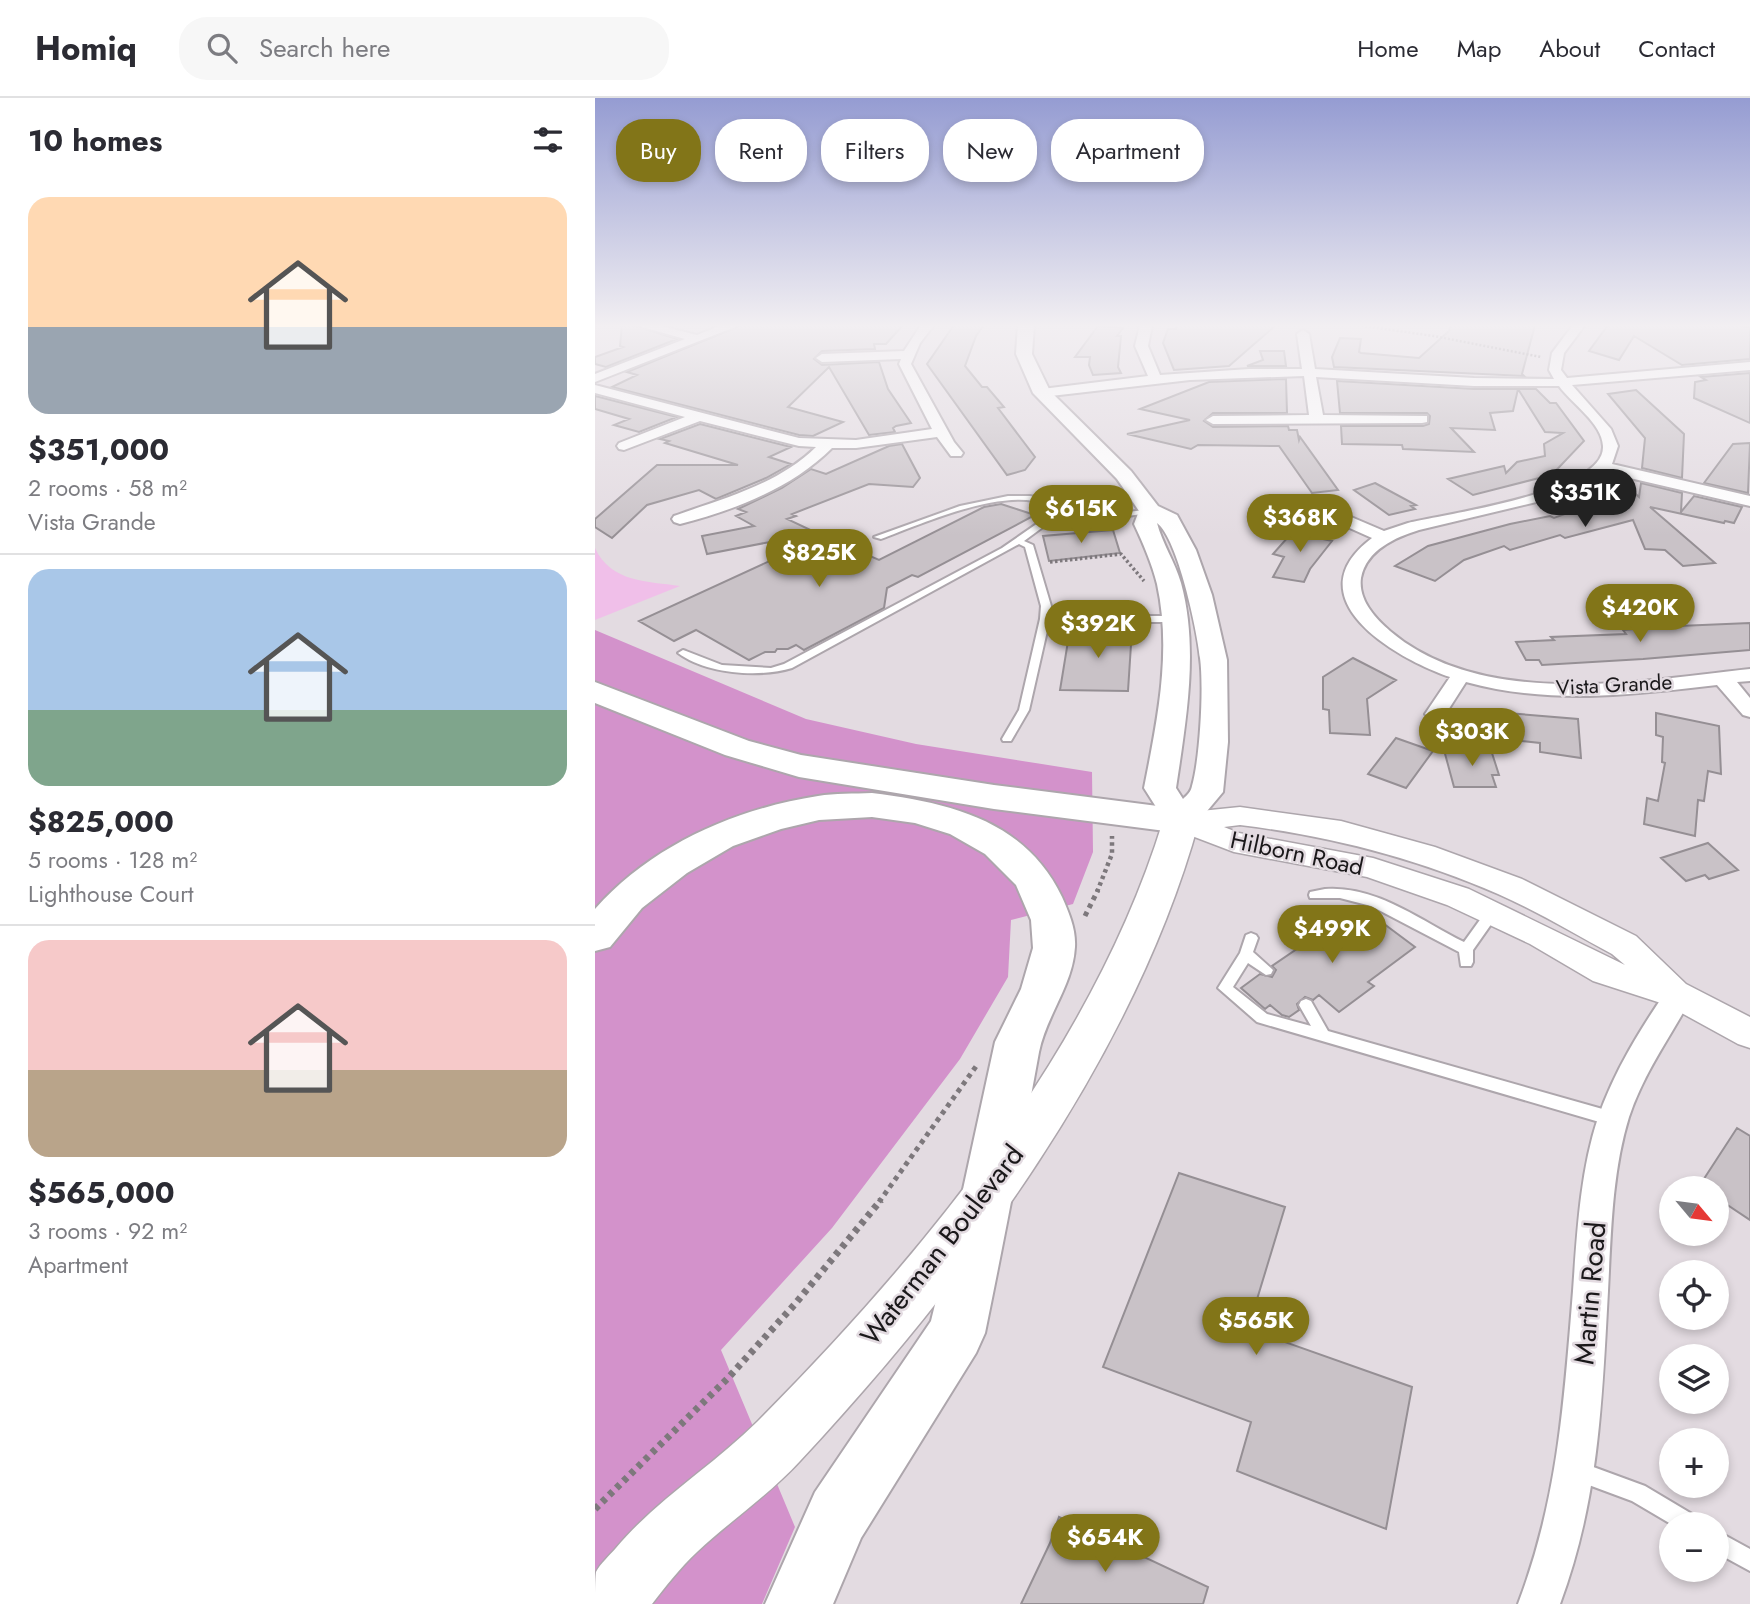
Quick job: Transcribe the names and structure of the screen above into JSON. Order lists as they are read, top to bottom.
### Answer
{
  "streets": {
    "main road": ["Waterman Boulevard"],
    "street": ["Vista Grande", "Hilborn Road", "Martin Road"]
  },
  "crossings": [
    ["Hilborn Road", "Waterman Boulevard"],
    ["Hilborn Road", "Martin Road"]
  ],
  "north": "bottom right",
  "page": {
    "header": "Homiq",
    "search": "Search here",
    "nav": [
      "Home",
      "Map",
      "About",
      "Contact"
    ],
    "heading": "10 homes",
    "chip": [
      "Buy",
      "Rent",
      "Filters",
      "New",
      "Apartment"
    ],
    "list": [
      {
        "name": "$351,000",
        "note": "2 rooms · 58 m² · Vista Grande"
      },
      {
        "name": "$825,000",
        "note": "5 rooms · 128 m² · Lighthouse Court"
      },
      {
        "name": "$565,000",
        "note": "3 rooms · 92 m² · Apartment"
      }
    ],
    "price": [
      "$351K",
      "$615K",
      "$368K",
      "$825K",
      "$420K",
      "$392K",
      "$303K",
      "$499K",
      "$565K",
      "$654K"
    ],
    "map_buttons": ["+", "−"]
  }
}
